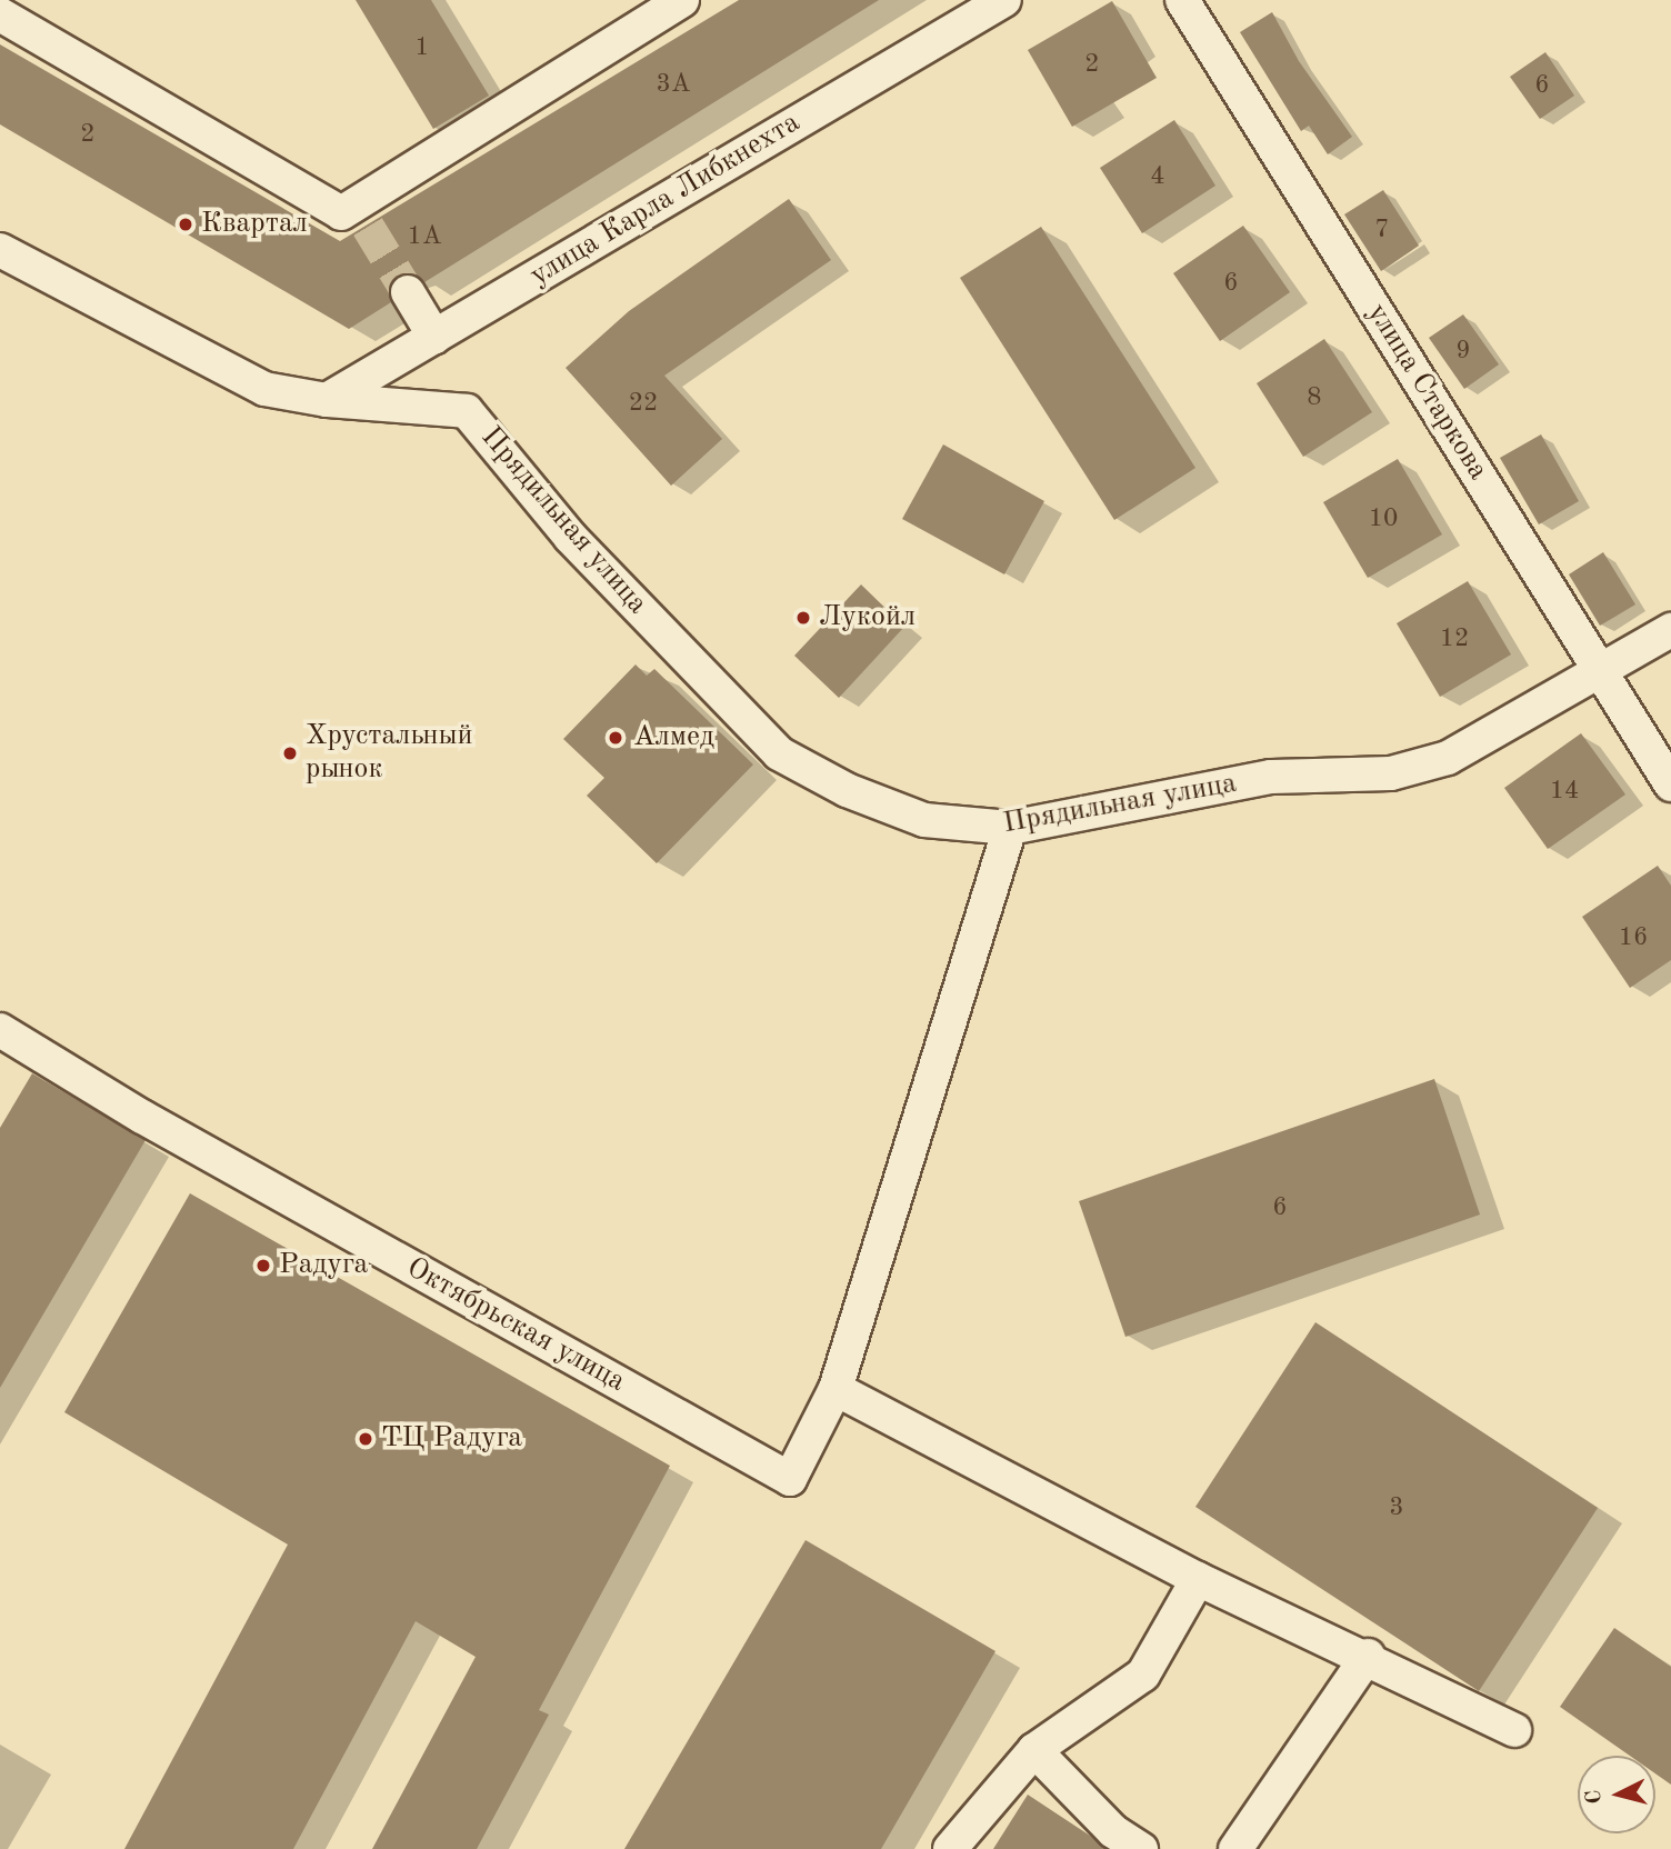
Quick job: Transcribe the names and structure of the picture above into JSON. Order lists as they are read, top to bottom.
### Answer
{
  "streets": {
    "street": [
      "улица Карла Либкнехта",
      "улица Старкова",
      "Прядильная улица",
      "Октябрьская улица"
    ]
  },
  "crossings": [
    ["улица Карла Либкнехта", "Прядильная улица"],
    ["улица Старкова", "Прядильная улица"]
  ],
  "places": [
    "Квартал",
    "Лукойл",
    "Алмед",
    "Хрустальный рынок",
    "Радуга",
    "ТЦ Радуга"
  ],
  "house_numbers": [
    "1",
    "2",
    "3А",
    "6",
    "2",
    "4",
    "7",
    "1А",
    "6",
    "9",
    "8",
    "22",
    "10",
    "12",
    "14",
    "16",
    "6",
    "3"
  ],
  "north": "left"
}
